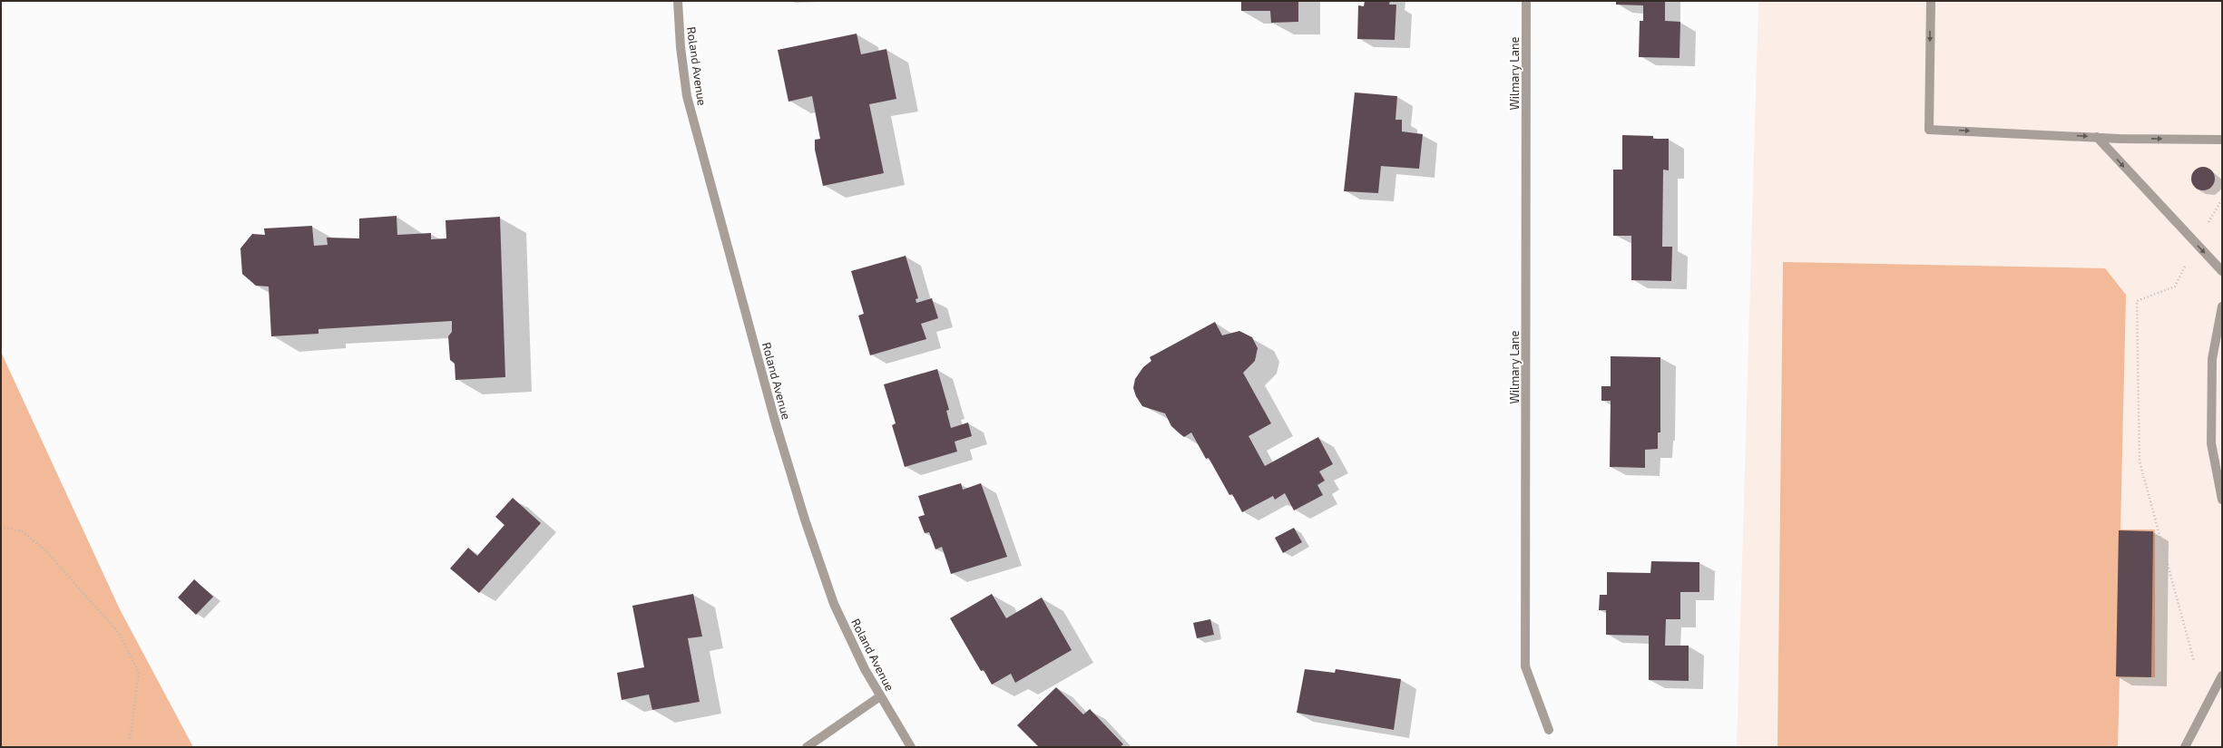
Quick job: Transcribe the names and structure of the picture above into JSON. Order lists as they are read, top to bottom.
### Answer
{
  "streets": {
    "street": ["Roland Avenue", "Wilmary Lane"]
  }
}
